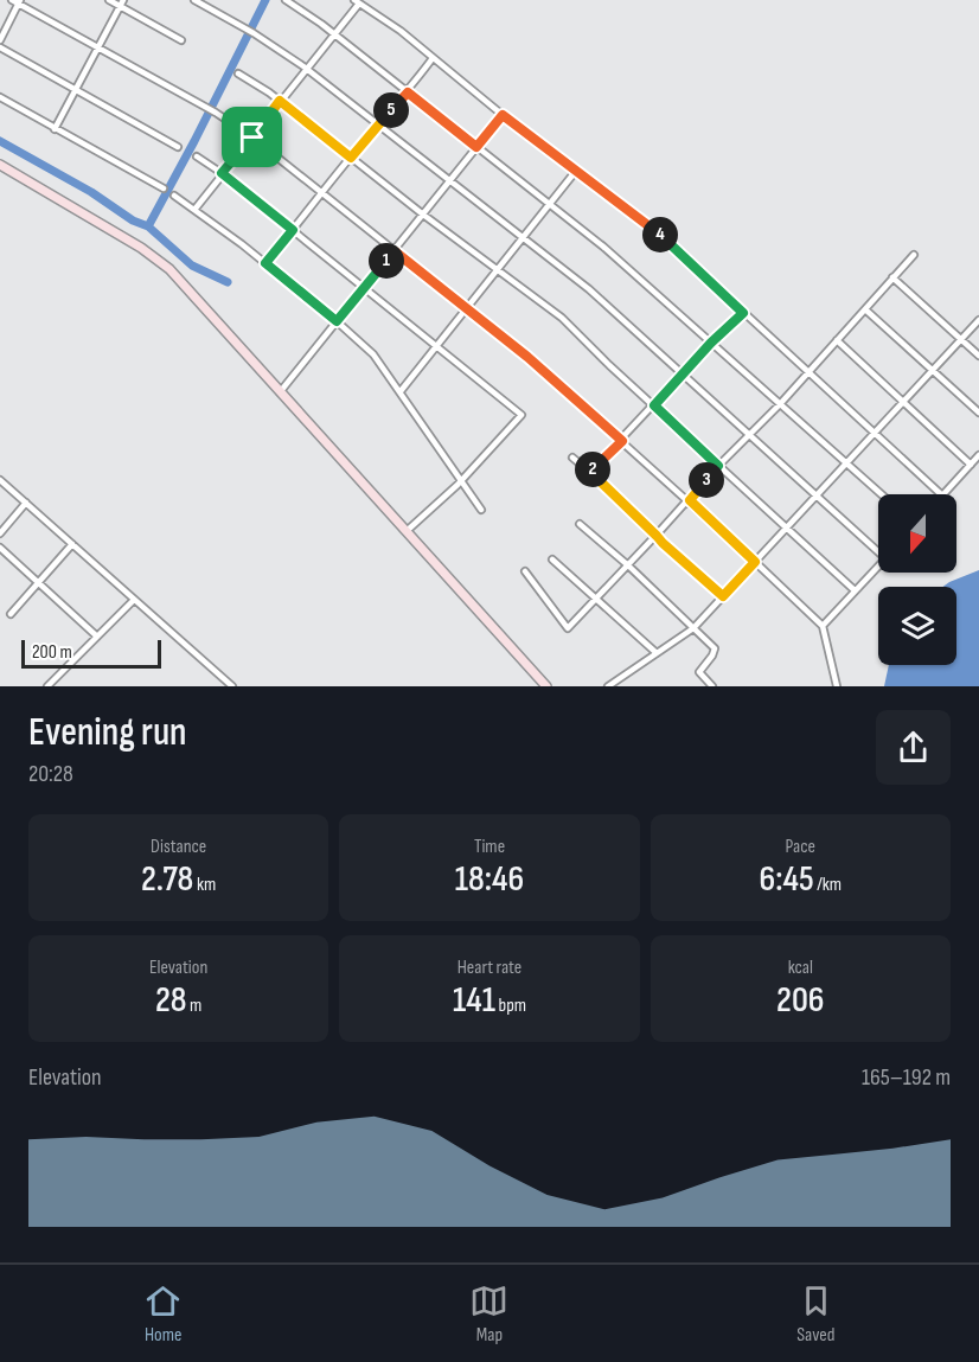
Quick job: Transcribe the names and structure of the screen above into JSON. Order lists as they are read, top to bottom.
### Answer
{
  "scale_bar": "200 m",
  "north": "bottom",
  "page": {
    "pins": [
      "5",
      "4",
      "1",
      "2",
      "3"
    ],
    "scale": "200 m",
    "heading": ["Evening run", "20:28"],
    "stats": [
      ["Distance", "2.78 km"],
      ["Time", "18:46"],
      ["Pace", "6:45 /km"],
      ["Elevation", "28 m"],
      ["Heart rate", "141 bpm"],
      ["kcal", "206"]
    ],
    "chart": ["Elevation", "165–192 m"],
    "tabs": ["Home", "Map", "Saved"]
  }
}
